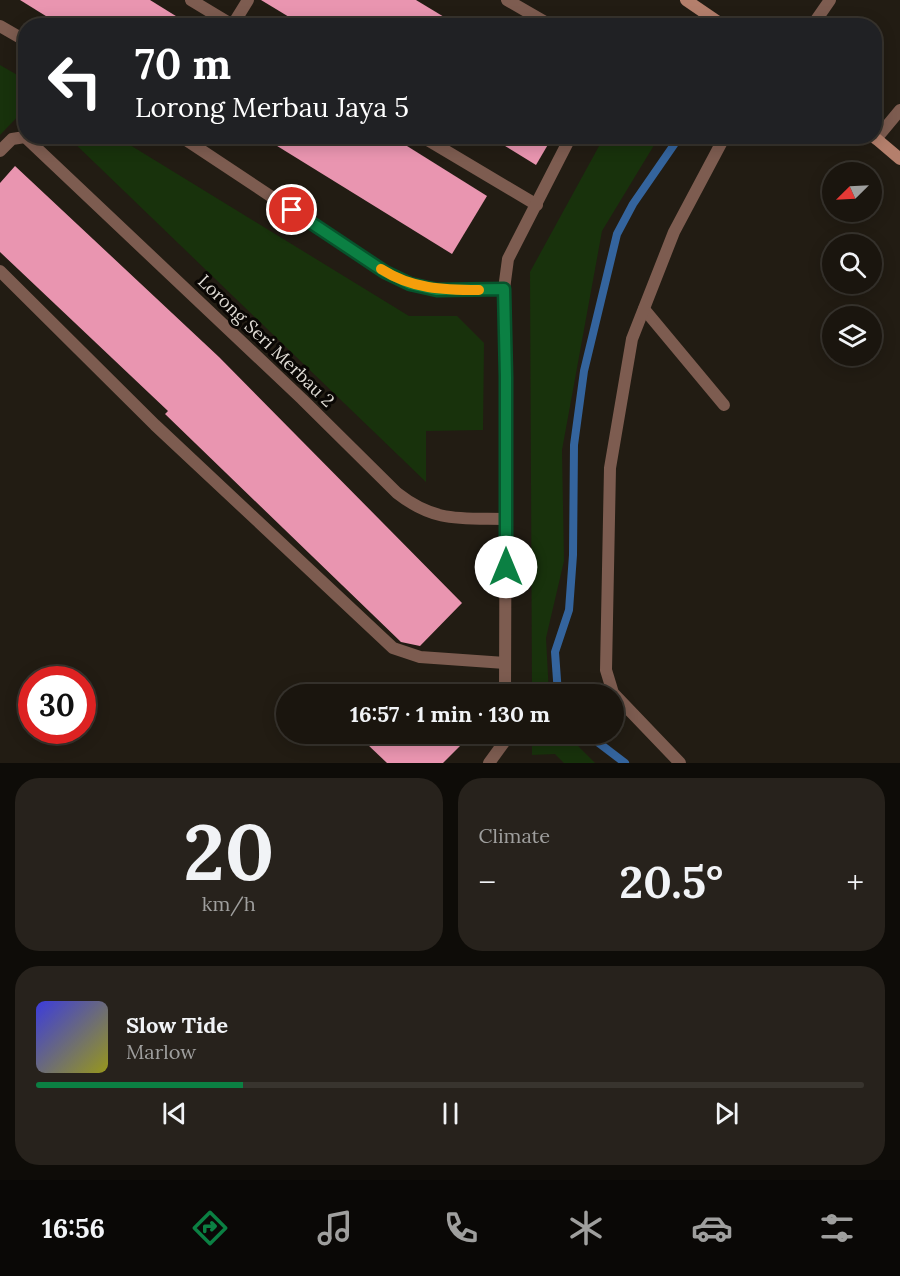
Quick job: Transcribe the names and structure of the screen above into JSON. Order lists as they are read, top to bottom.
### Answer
{
  "streets": {
    "street": ["Lorong Seri Merbau 2"]
  },
  "north": "bottom left",
  "page": {
    "turn": ["70 m", "Lorong Merbau Jaya 5"],
    "limit": "30",
    "trip": "16:57 · 1 min · 130 m",
    "tile": [
      ["20", "km/h"],
      "Climate"
    ],
    "heat": ["−", "20.5°", "+"],
    "song": ["Slow Tide", "Marlow"],
    "tabs": "16:56"
  }
}
